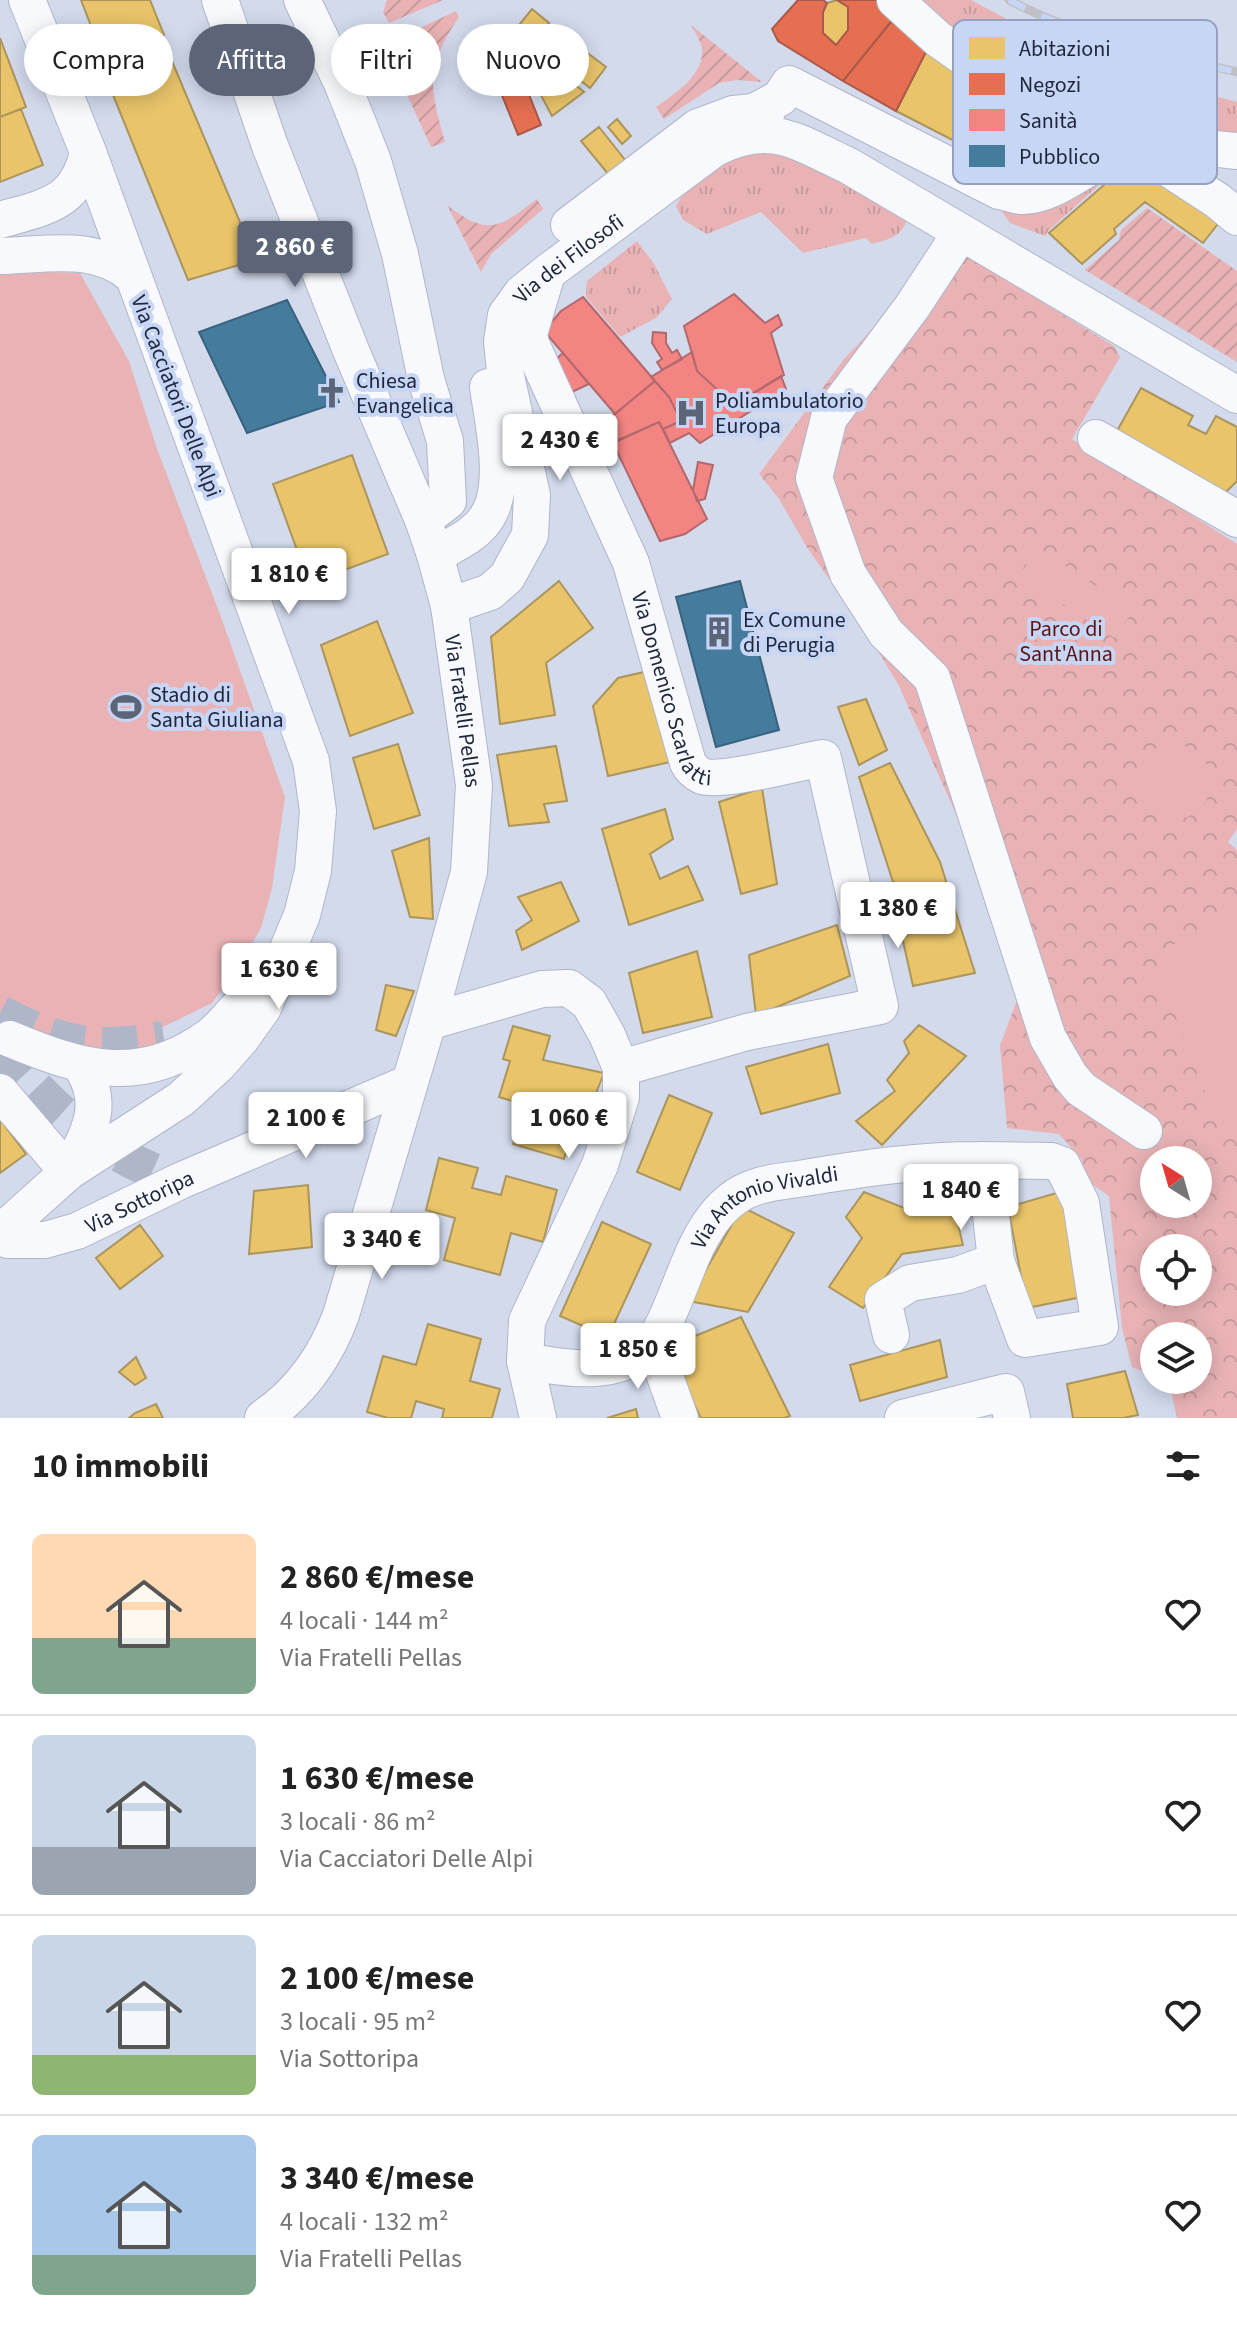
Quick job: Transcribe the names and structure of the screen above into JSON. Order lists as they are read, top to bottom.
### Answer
{
  "streets": {
    "street": [
      "Via dei Filosofi",
      "Via Cacciatori Delle Alpi",
      "Via Domenico Scarlatti",
      "Via Fratelli Pellas",
      "Via Sottoripa",
      "Via Antonio Vivaldi"
    ]
  },
  "crossings": [
    ["Via dei Filosofi", "Via Domenico Scarlatti"],
    ["Via dei Filosofi", "Via Fratelli Pellas"],
    ["Via Fratelli Pellas", "Via Sottoripa"]
  ],
  "parks": ["Parco di Sant'Anna"],
  "places": {
    "church": ["Chiesa Evangelica"],
    "hospital": ["Poliambulatorio Europa"],
    "building": ["Ex Comune di Perugia"],
    "sports": ["Stadio di Santa Giuliana"]
  },
  "legend": [
    "Abitazioni",
    "Negozi",
    "Sanità",
    "Pubblico"
  ],
  "north": "top left",
  "page": {
    "chip": [
      "Compra",
      "Affitta",
      "Filtri",
      "Nuovo"
    ],
    "price": [
      "2 860 €",
      "2 430 €",
      "1 810 €",
      "1 380 €",
      "1 630 €",
      "2 100 €",
      "1 060 €",
      "1 840 €",
      "3 340 €",
      "1 850 €"
    ],
    "heading": "10 immobili",
    "list": [
      {
        "name": "2 860 €/mese",
        "note": "4 locali · 144 m² · Via Fratelli Pellas"
      },
      {
        "name": "1 630 €/mese",
        "note": "3 locali · 86 m² · Via Cacciatori Delle Alpi"
      },
      {
        "name": "2 100 €/mese",
        "note": "3 locali · 95 m² · Via Sottoripa"
      },
      {
        "name": "3 340 €/mese",
        "note": "4 locali · 132 m² · Via Fratelli Pellas"
      }
    ]
  }
}
